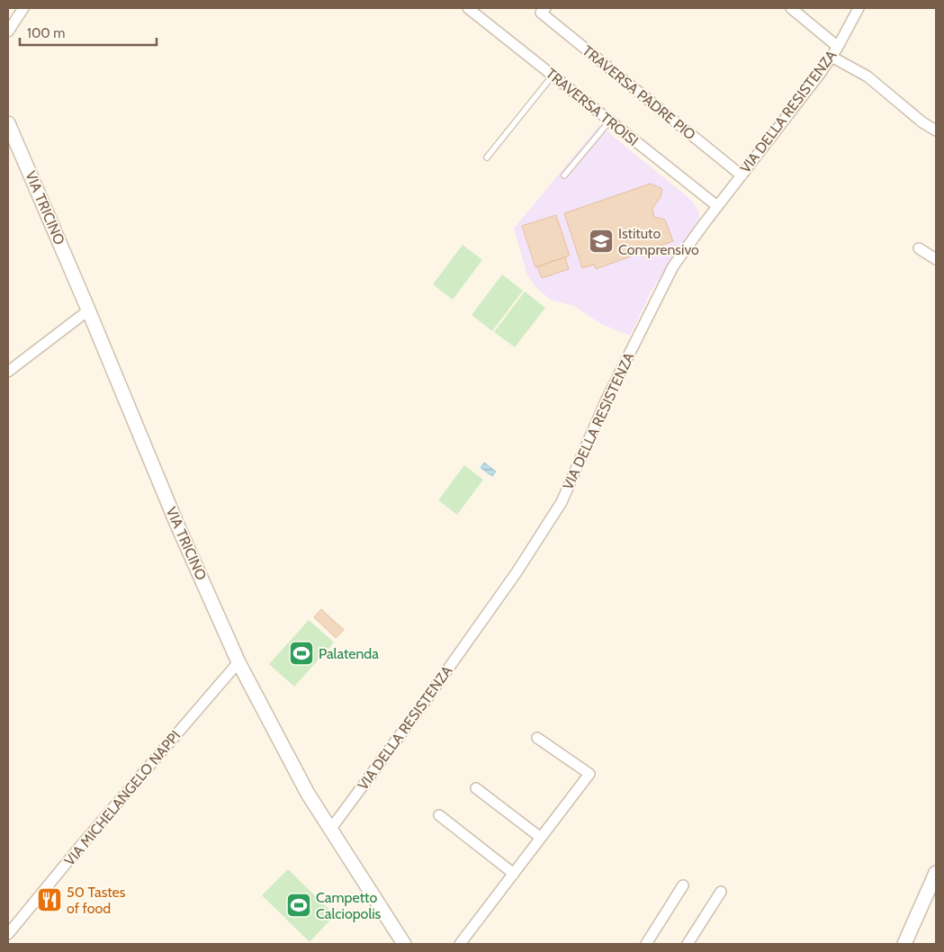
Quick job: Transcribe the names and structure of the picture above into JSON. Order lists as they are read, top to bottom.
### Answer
{
  "streets": {
    "street": [
      "TRAVERSA PADRE PIO",
      "TRAVERSA TROISI",
      "VIA DELLA RESISTENZA",
      "VIA TRICINO",
      "VIA MICHELANGELO NAPPI"
    ]
  },
  "crossings": [
    ["TRAVERSA PADRE PIO", "VIA DELLA RESISTENZA"],
    ["TRAVERSA TROISI", "VIA DELLA RESISTENZA"],
    ["VIA DELLA RESISTENZA", "VIA TRICINO"],
    ["VIA TRICINO", "VIA MICHELANGELO NAPPI"]
  ],
  "places": {
    "school or university": ["Istituto Comprensivo"],
    "sports": ["Palatenda", "Campetto Calciopolis"],
    "restaurant": ["50 Tastes of food"]
  },
  "scale_bar": "100 m"
}
